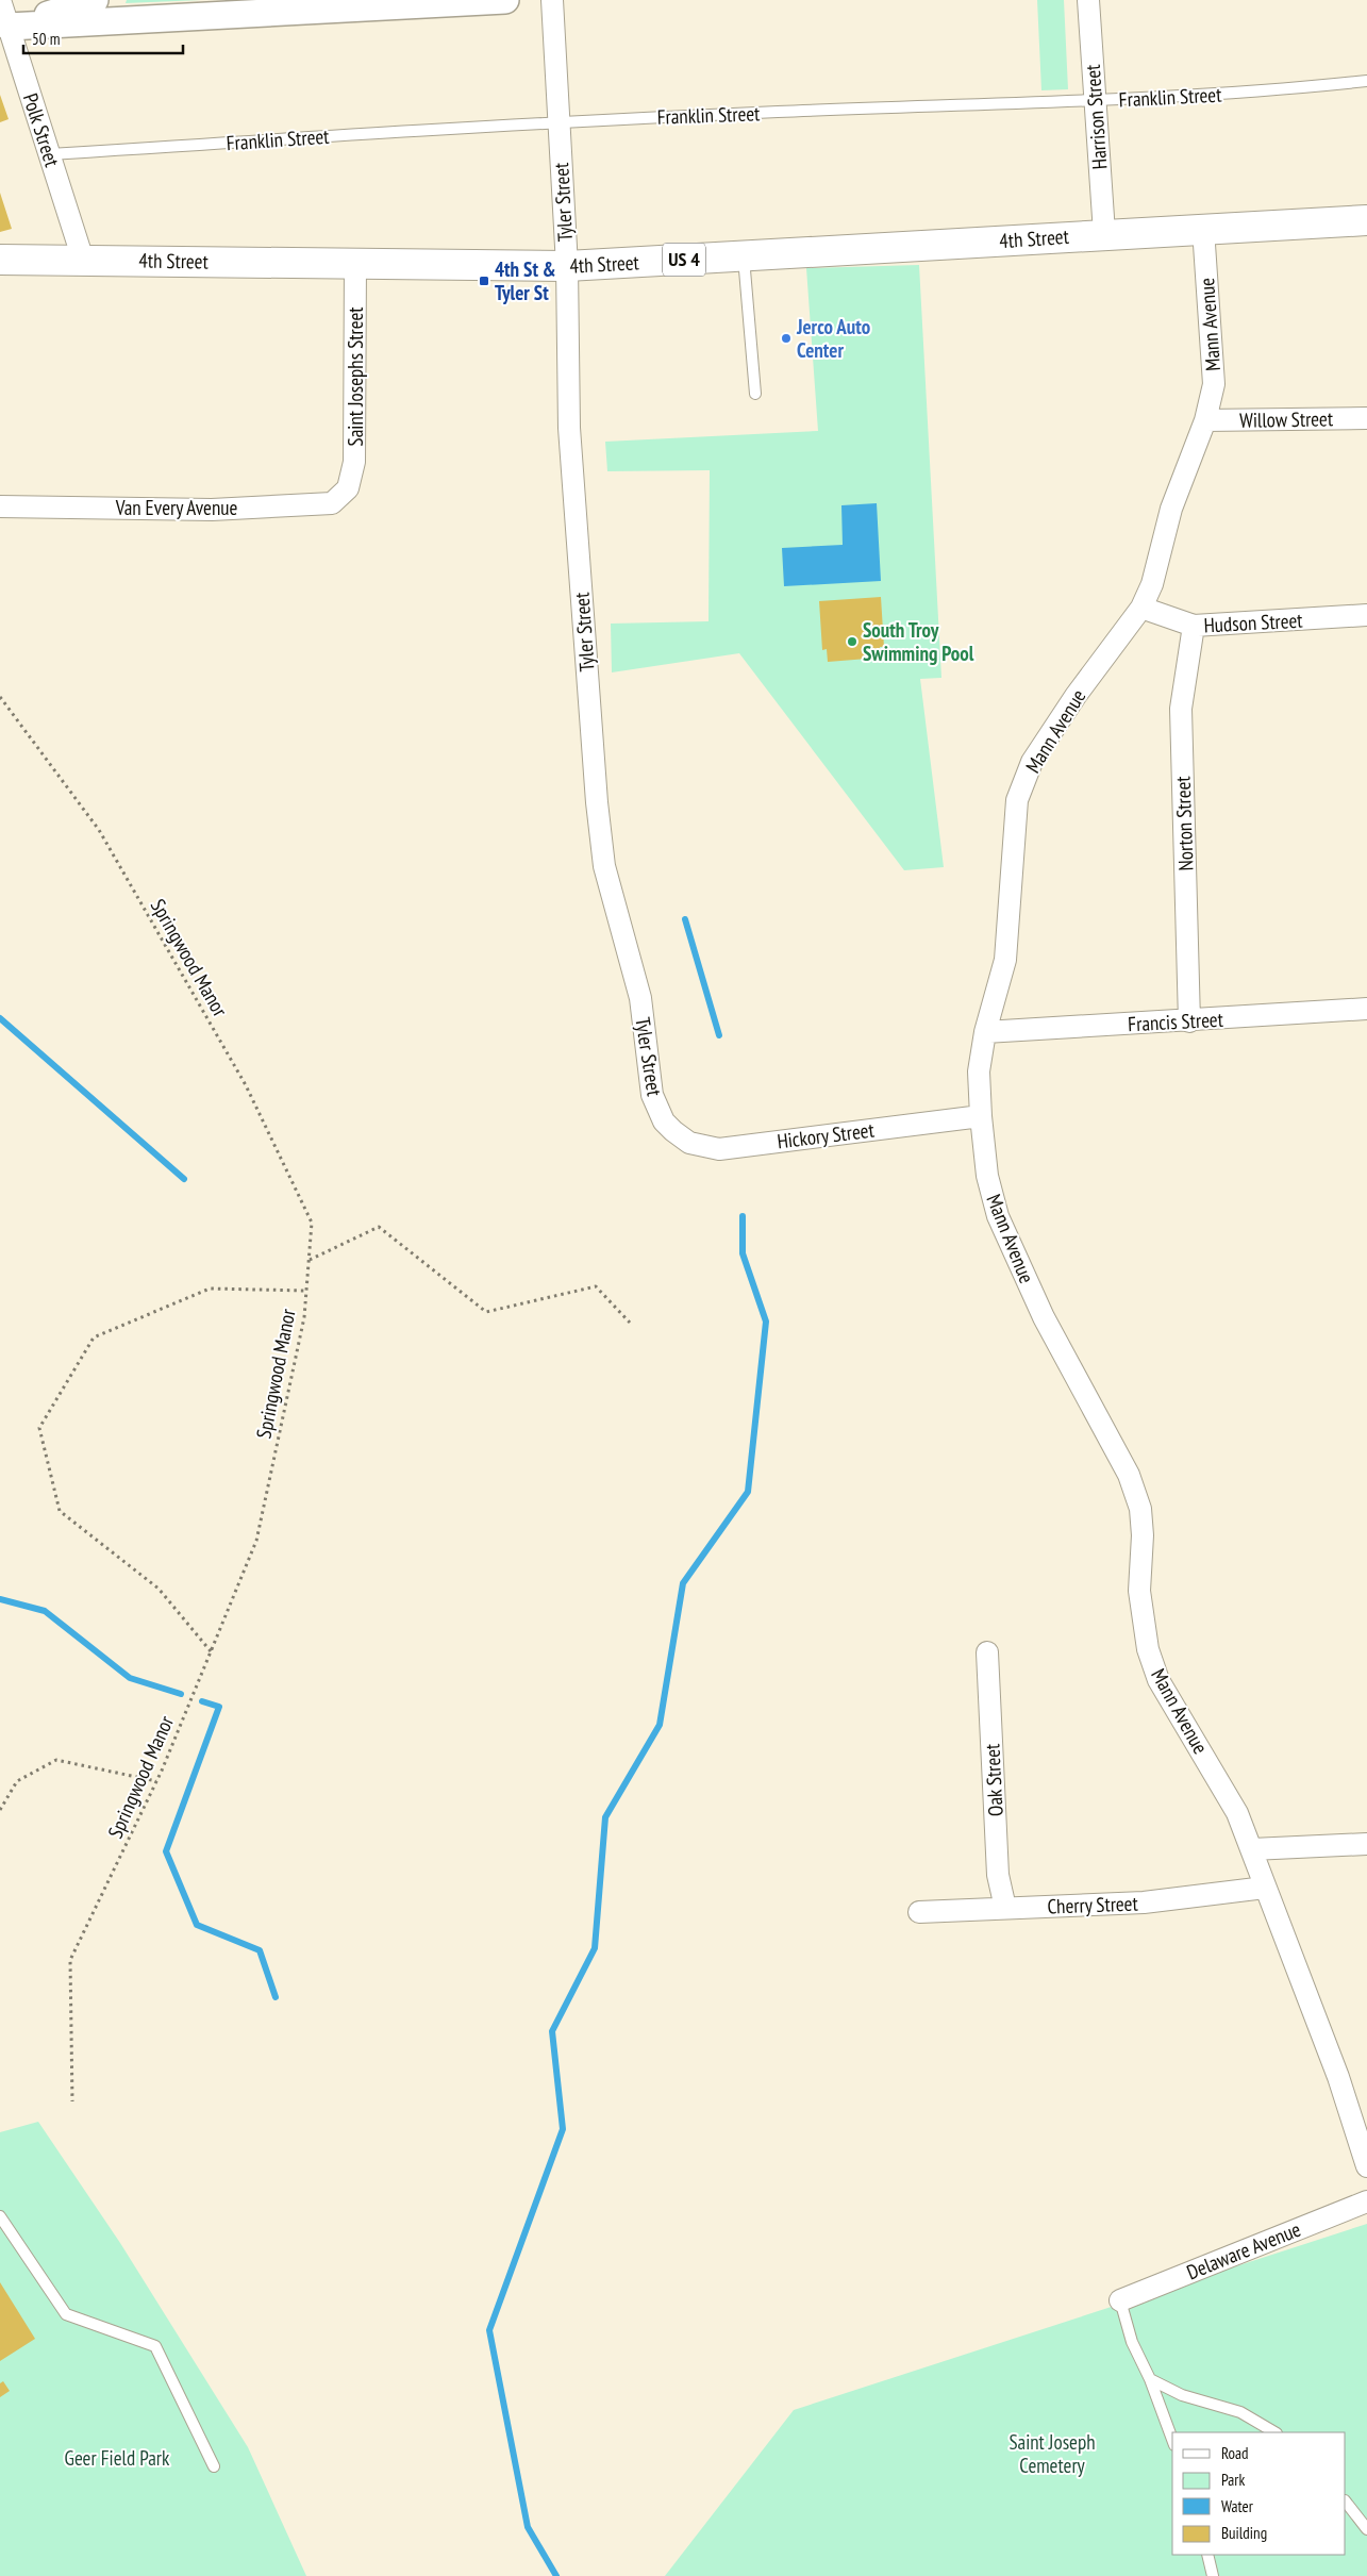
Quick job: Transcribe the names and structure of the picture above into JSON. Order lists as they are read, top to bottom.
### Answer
{
  "streets": {
    "main road": ["4th Street", "US 4"],
    "street": [
      "Harrison Street",
      "Polk Street",
      "Tyler Street",
      "Mann Avenue",
      "Saint Josephs Street",
      "Willow Street",
      "Van Every Avenue",
      "Hudson Street",
      "Norton Street",
      "Francis Street",
      "Hickory Street",
      "Oak Street",
      "Cherry Street",
      "Delaware Avenue"
    ],
    "lane": ["Franklin Street"],
    "path": ["Springwood Manor"]
  },
  "crossings": [
    ["Franklin Street", "Harrison Street"],
    ["Franklin Street", "Polk Street"],
    ["Franklin Street", "Tyler Street"],
    ["Harrison Street", "4th Street"],
    ["Polk Street", "4th Street"],
    ["Tyler Street", "4th Street"],
    ["Tyler Street", "Hickory Street"],
    ["4th Street", "Mann Avenue"],
    ["4th Street", "Saint Josephs Street"],
    ["Mann Avenue", "Willow Street"],
    ["Mann Avenue", "Hudson Street"],
    ["Mann Avenue", "Francis Street"],
    ["Mann Avenue", "Hickory Street"],
    ["Mann Avenue", "Cherry Street"],
    ["Saint Josephs Street", "Van Every Avenue"],
    ["Hudson Street", "Norton Street"],
    ["Norton Street", "Francis Street"],
    ["Oak Street", "Cherry Street"]
  ],
  "parks": ["Saint Joseph Cemetery", "Geer Field Park"],
  "places": {
    "transit": ["4th St & Tyler St"],
    "other": ["Jerco Auto Center", "South Troy Swimming Pool"]
  },
  "legend": [
    "Road",
    "Park",
    "Water",
    "Building"
  ],
  "scale_bar": "50 m"
}
